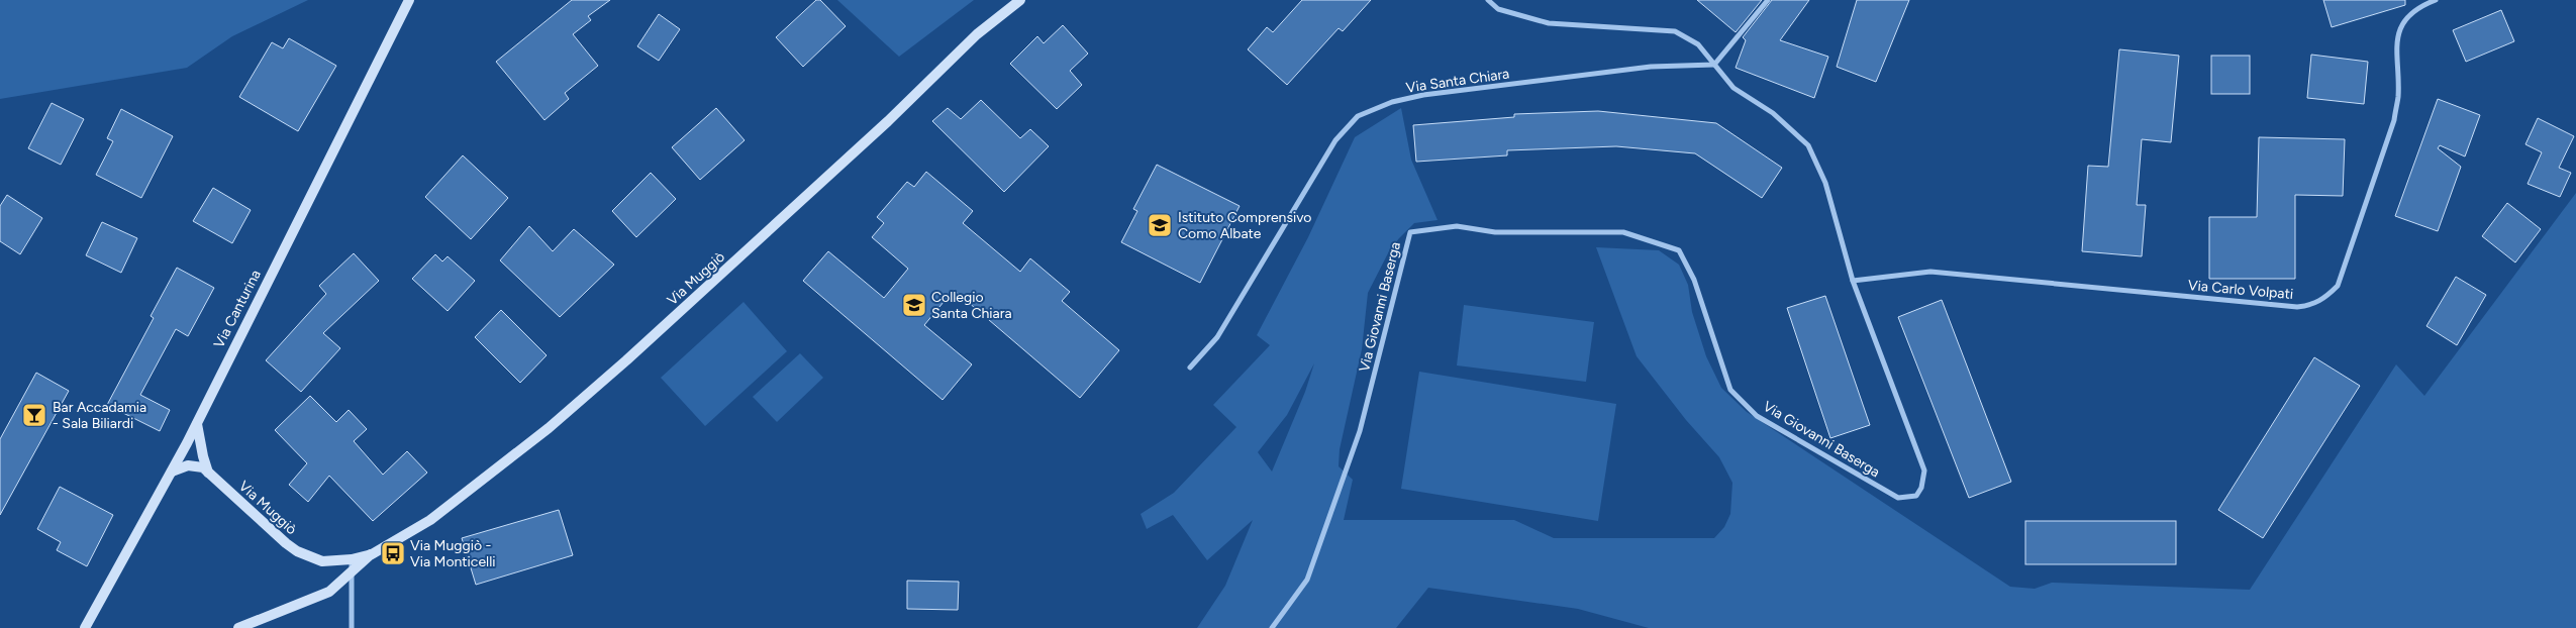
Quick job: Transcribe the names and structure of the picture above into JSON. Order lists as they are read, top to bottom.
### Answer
{
  "streets": {
    "street": [
      "Via Santa Chiara",
      "Via Muggiò",
      "Via Carlo Volpati",
      "Via Giovanni Baserga",
      "Via Canturina"
    ]
  },
  "crossings": [
    ["Via Santa Chiara", "Via Giovanni Baserga"],
    ["Via Muggiò", "Via Canturina"],
    ["Via Carlo Volpati", "Via Giovanni Baserga"]
  ],
  "places": {
    "school or university": ["Istituto Comprensivo Como Albate", "Collegio Santa Chiara"],
    "bar": ["Bar Accadamia - Sala Biliardi"],
    "bus stop": ["Via Muggiò - Via Monticelli"]
  }
}
